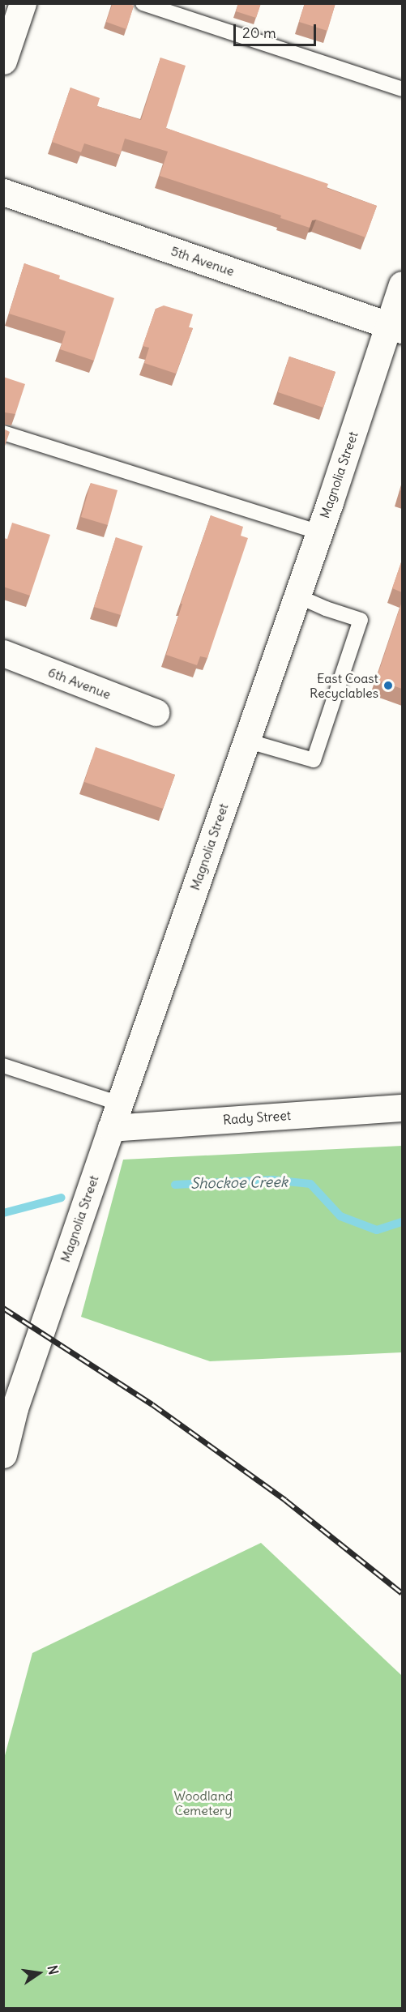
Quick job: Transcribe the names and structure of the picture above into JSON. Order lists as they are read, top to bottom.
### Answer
{
  "streets": {
    "street": [
      "5th Avenue",
      "Magnolia Street",
      "6th Avenue",
      "Rady Street"
    ]
  },
  "crossings": [
    ["5th Avenue", "Magnolia Street"],
    ["Magnolia Street", "Rady Street"]
  ],
  "water": ["Shockoe Creek"],
  "parks": ["Woodland Cemetery"],
  "places": ["East Coast Recyclables"],
  "scale_bar": "20 m",
  "north": "right"
}
